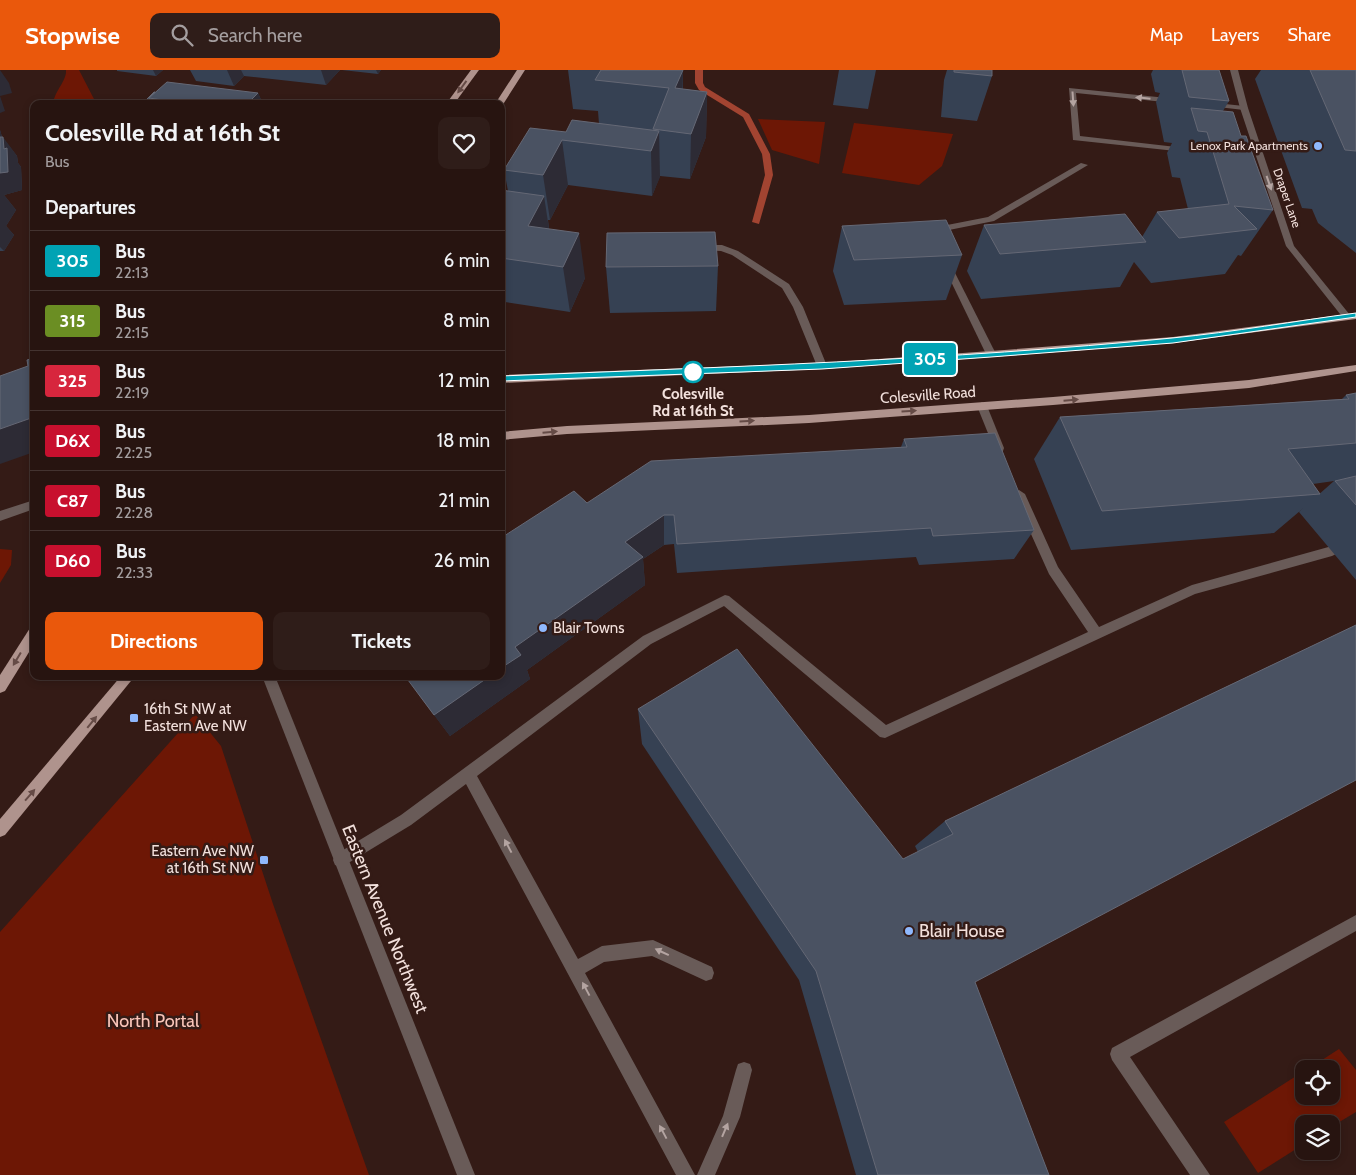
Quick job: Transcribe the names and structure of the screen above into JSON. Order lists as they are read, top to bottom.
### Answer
{
  "streets": {
    "main road": ["Colesville Road"],
    "street": ["Draper Lane", "Eastern Avenue Northwest"]
  },
  "one_way": ["Draper Lane"],
  "parks": ["North Portal"],
  "places": {
    "other": [
      "Lenox Park Apartments",
      "Colesville Rd at 16th St",
      "Blair Towns",
      "Blair House"
    ],
    "transit": ["16th St NW at Eastern Ave NW", "Eastern Ave NW at 16th St NW"]
  },
  "lines": ["bus line 305"],
  "page": {
    "header": "Stopwise",
    "search": "Search here",
    "nav": ["Map", "Layers", "Share"],
    "on_map": "305",
    "heading": [
      ["Colesville Rd at 16th St", "Bus"],
      "Departures"
    ],
    "list": [
      {
        "mark": "305",
        "name": "Bus",
        "note": "22:13",
        "value": "6 min"
      },
      {
        "mark": "315",
        "name": "Bus",
        "note": "22:15",
        "value": "8 min"
      },
      {
        "mark": "325",
        "name": "Bus",
        "note": "22:19",
        "value": "12 min"
      },
      {
        "mark": "D6X",
        "name": "Bus",
        "note": "22:25",
        "value": "18 min"
      },
      {
        "mark": "C87",
        "name": "Bus",
        "note": "22:28",
        "value": "21 min"
      },
      {
        "mark": "D60",
        "name": "Bus",
        "note": "22:33",
        "value": "26 min"
      }
    ],
    "buttons": ["Directions", "Tickets"]
  }
}
